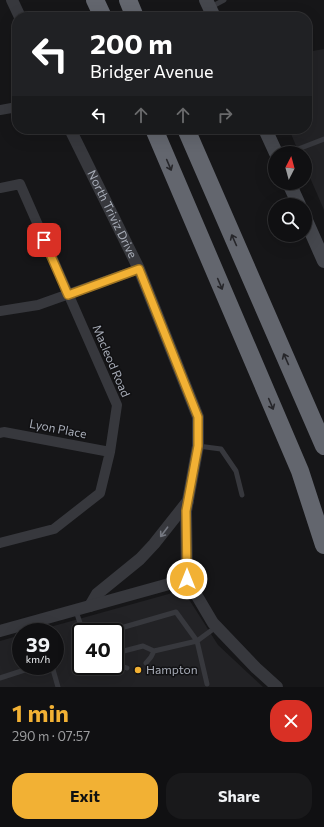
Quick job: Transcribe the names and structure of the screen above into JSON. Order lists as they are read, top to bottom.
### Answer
{
  "streets": {
    "street": ["North Triviz Drive", "Macleod Road", "Lyon Place"]
  },
  "crossings": [
    ["Macleod Road", "Lyon Place"]
  ],
  "places": ["Hampton"],
  "north": "top",
  "page": {
    "turn": ["200 m", "Bridger Avenue"],
    "speed": "39 km/h",
    "limit": "40",
    "heading": ["1 min", "290 m · 07:57"],
    "buttons": ["Exit", "Share"]
  }
}
